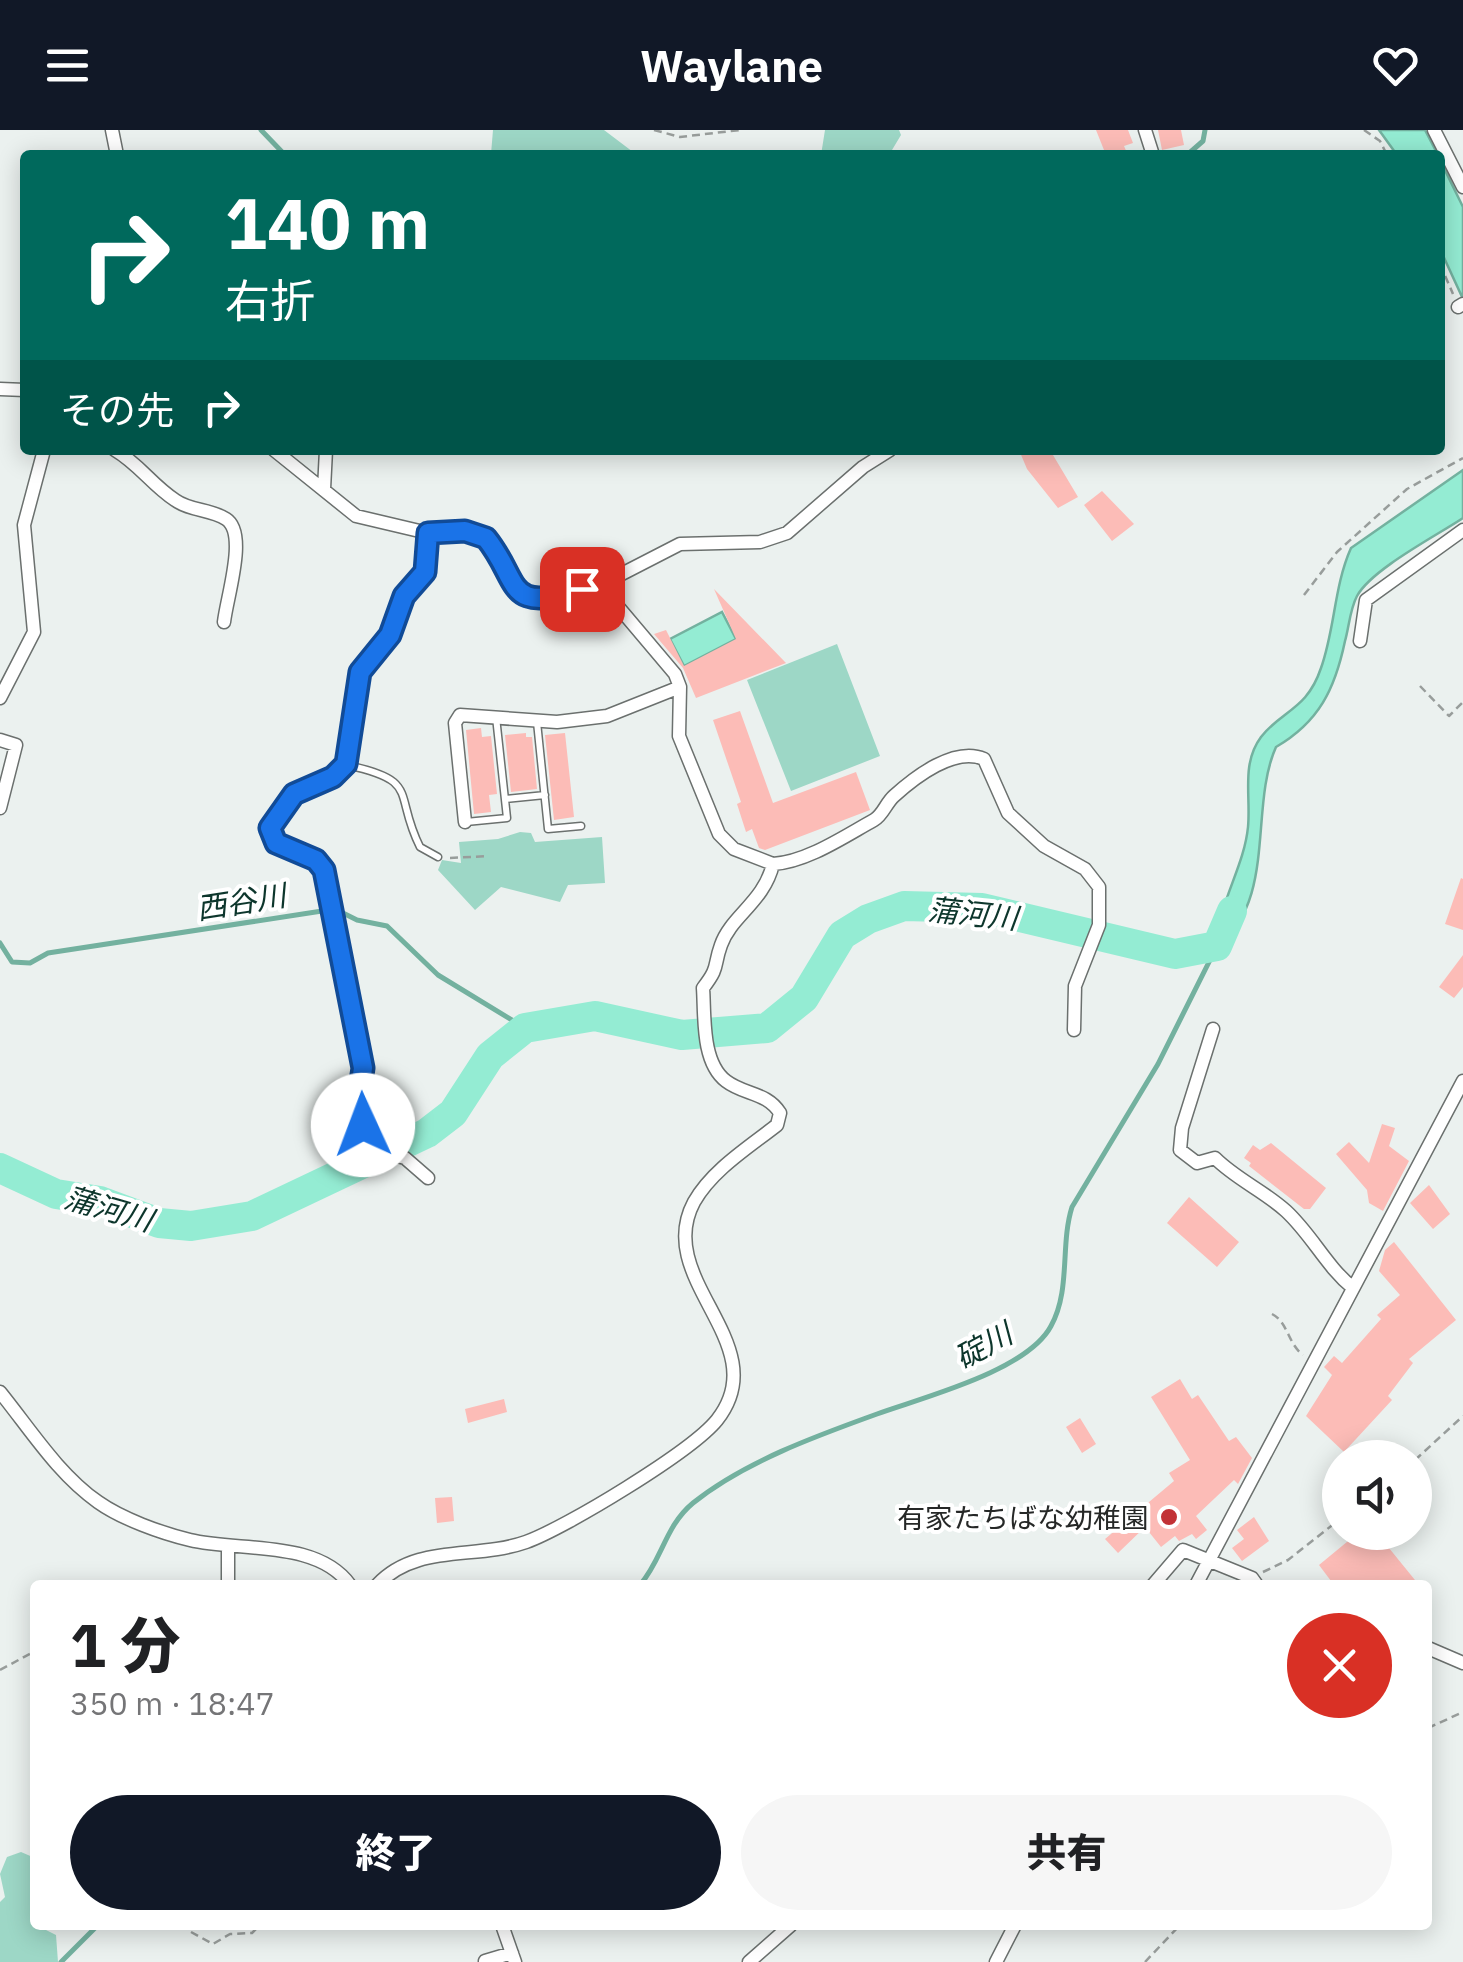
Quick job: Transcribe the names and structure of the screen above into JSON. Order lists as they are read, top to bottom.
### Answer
{
  "water": ["西谷川", "蒲河川", "碇川"],
  "places": ["有家たちばな幼稚園"],
  "page": {
    "header": "Waylane",
    "turn": ["140 m", "右折"],
    "then": "その先",
    "heading": ["1 分", "350 m · 18:47"],
    "buttons": ["終了", "共有"]
  }
}
